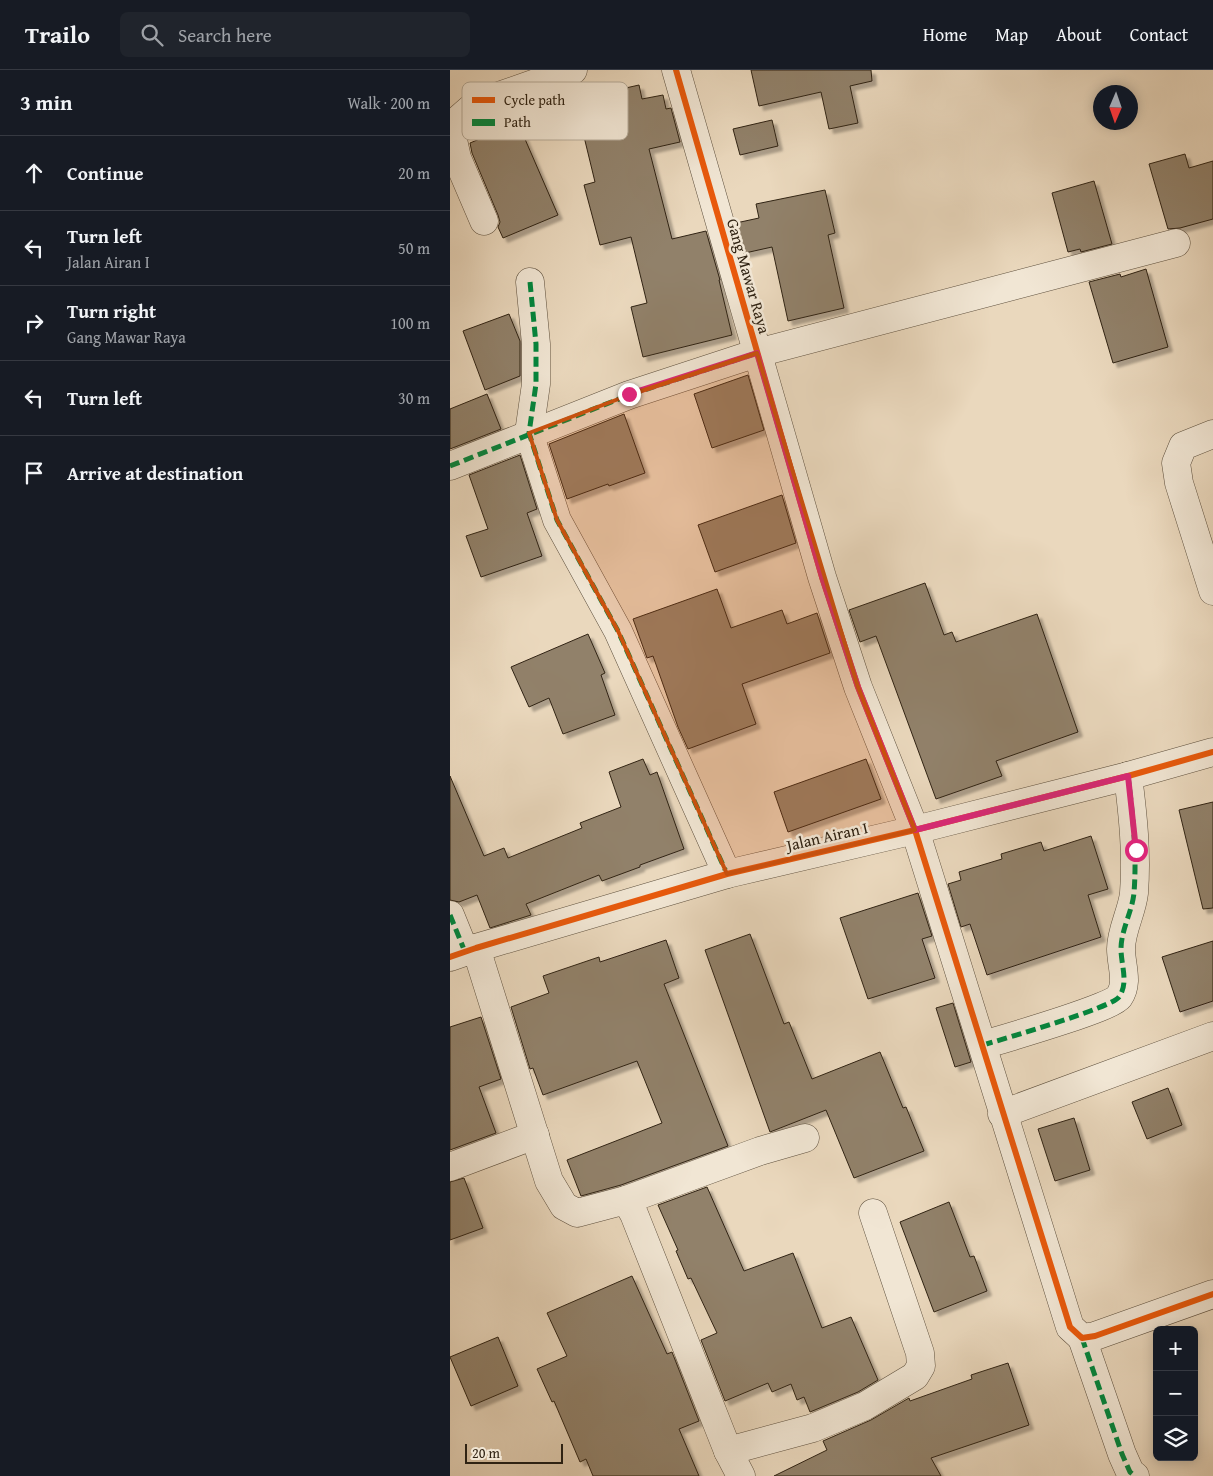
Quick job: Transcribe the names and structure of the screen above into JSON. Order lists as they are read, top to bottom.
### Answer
{
  "streets": {
    "street": ["Gang Mawar Raya", "Jalan Airan I"]
  },
  "crossings": [
    ["Gang Mawar Raya", "Jalan Airan I"]
  ],
  "legend": ["Cycle path", "Path"],
  "scale_bar": "20 m",
  "north": "bottom",
  "page": {
    "header": "Trailo",
    "search": "Search here",
    "nav": [
      "Home",
      "Map",
      "About",
      "Contact"
    ],
    "heading": ["3 min", "Walk · 200 m"],
    "list": [
      ["Continue", "20 m"],
      ["Turn left", "Jalan Airan I", "50 m"],
      ["Turn right", "Gang Mawar Raya", "100 m"],
      ["Turn left", "30 m"],
      "Arrive at destination"
    ],
    "map_buttons": ["+", "−"],
    "scale": "20 m"
  }
}
